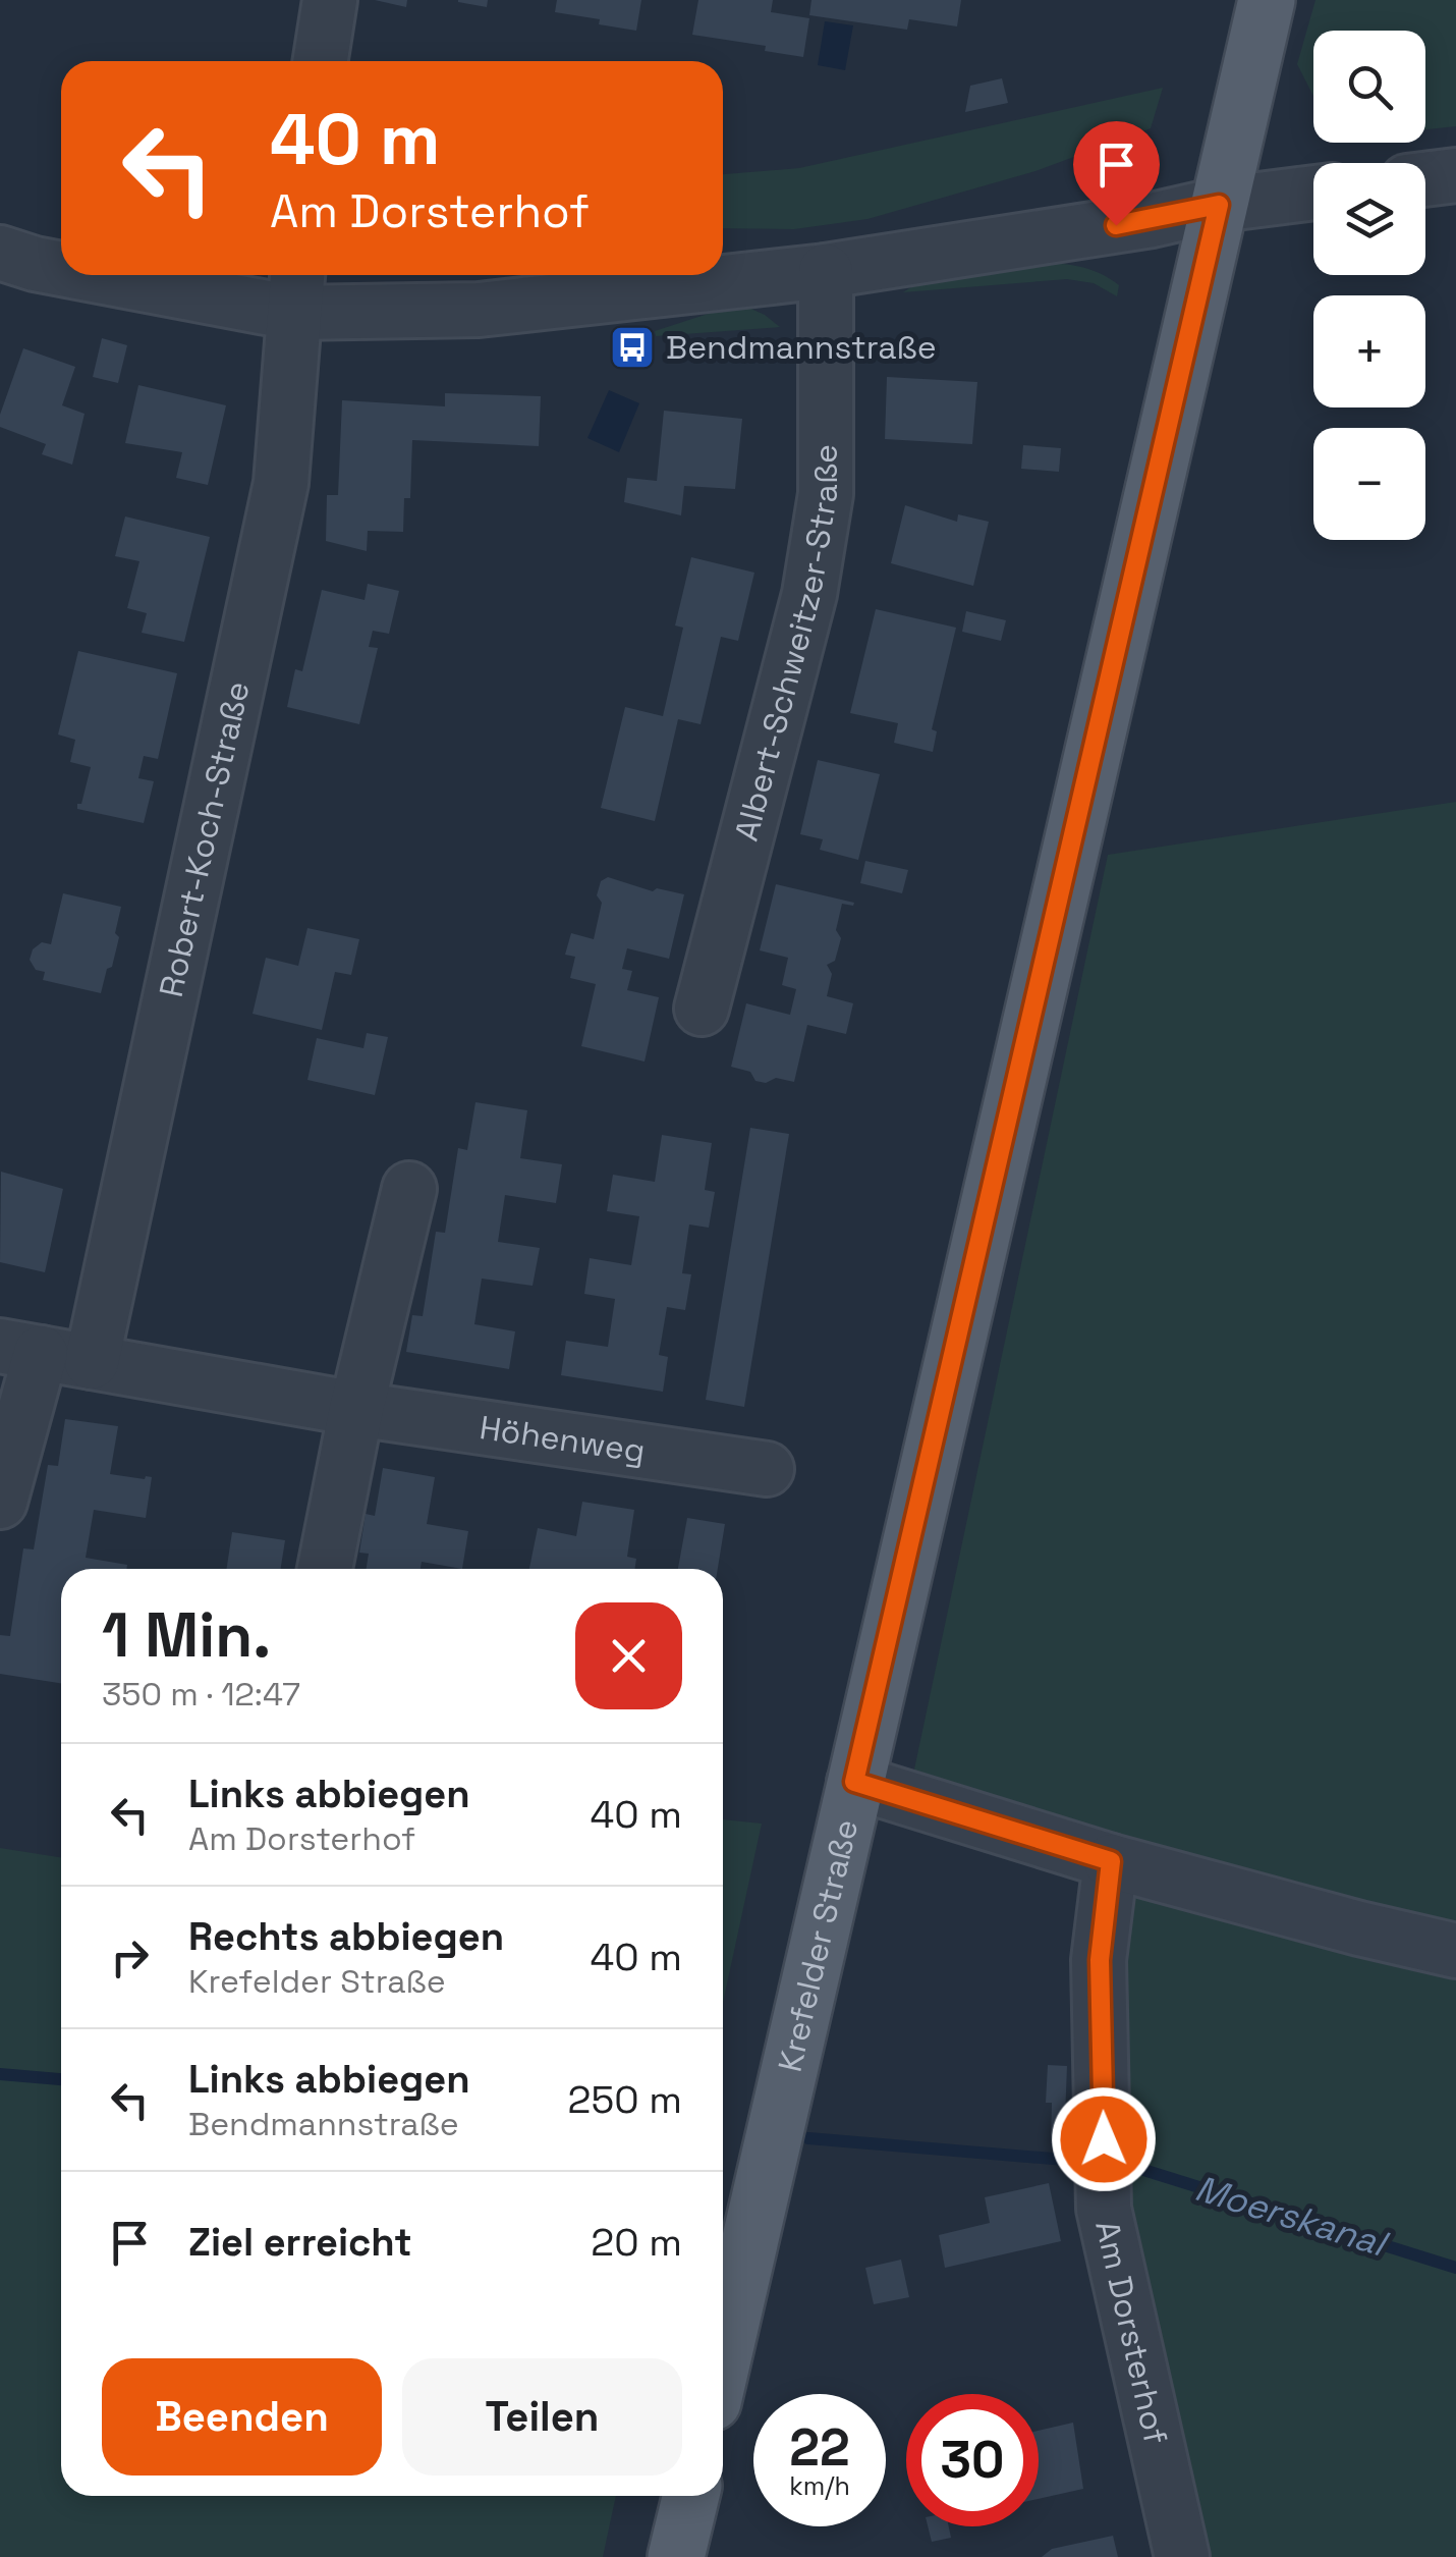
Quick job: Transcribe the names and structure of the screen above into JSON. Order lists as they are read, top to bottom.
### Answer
{
  "streets": {
    "main road": ["Krefelder Straße"],
    "street": [
      "Albert-Schweitzer-Straße",
      "Robert-Koch-Straße",
      "Höhenweg",
      "Am Dorsterhof"
    ]
  },
  "crossings": [
    ["Robert-Koch-Straße", "Höhenweg"]
  ],
  "water": ["Moerskanal"],
  "places": {
    "bus stop": ["Bendmannstraße"]
  },
  "page": {
    "map_buttons": ["+", "−"],
    "turn": ["40 m", "Am Dorsterhof"],
    "heading": ["1 Min.", "350 m · 12:47"],
    "list": [
      {
        "name": "Links abbiegen",
        "note": "Am Dorsterhof",
        "value": "40 m"
      },
      {
        "name": "Rechts abbiegen",
        "note": "Krefelder Straße",
        "value": "40 m"
      },
      {
        "name": "Links abbiegen",
        "note": "Bendmannstraße",
        "value": "250 m"
      },
      {
        "name": "Ziel erreicht",
        "value": "20 m"
      }
    ],
    "buttons": ["Beenden", "Teilen"],
    "speed": "22 km/h",
    "limit": "30"
  }
}
